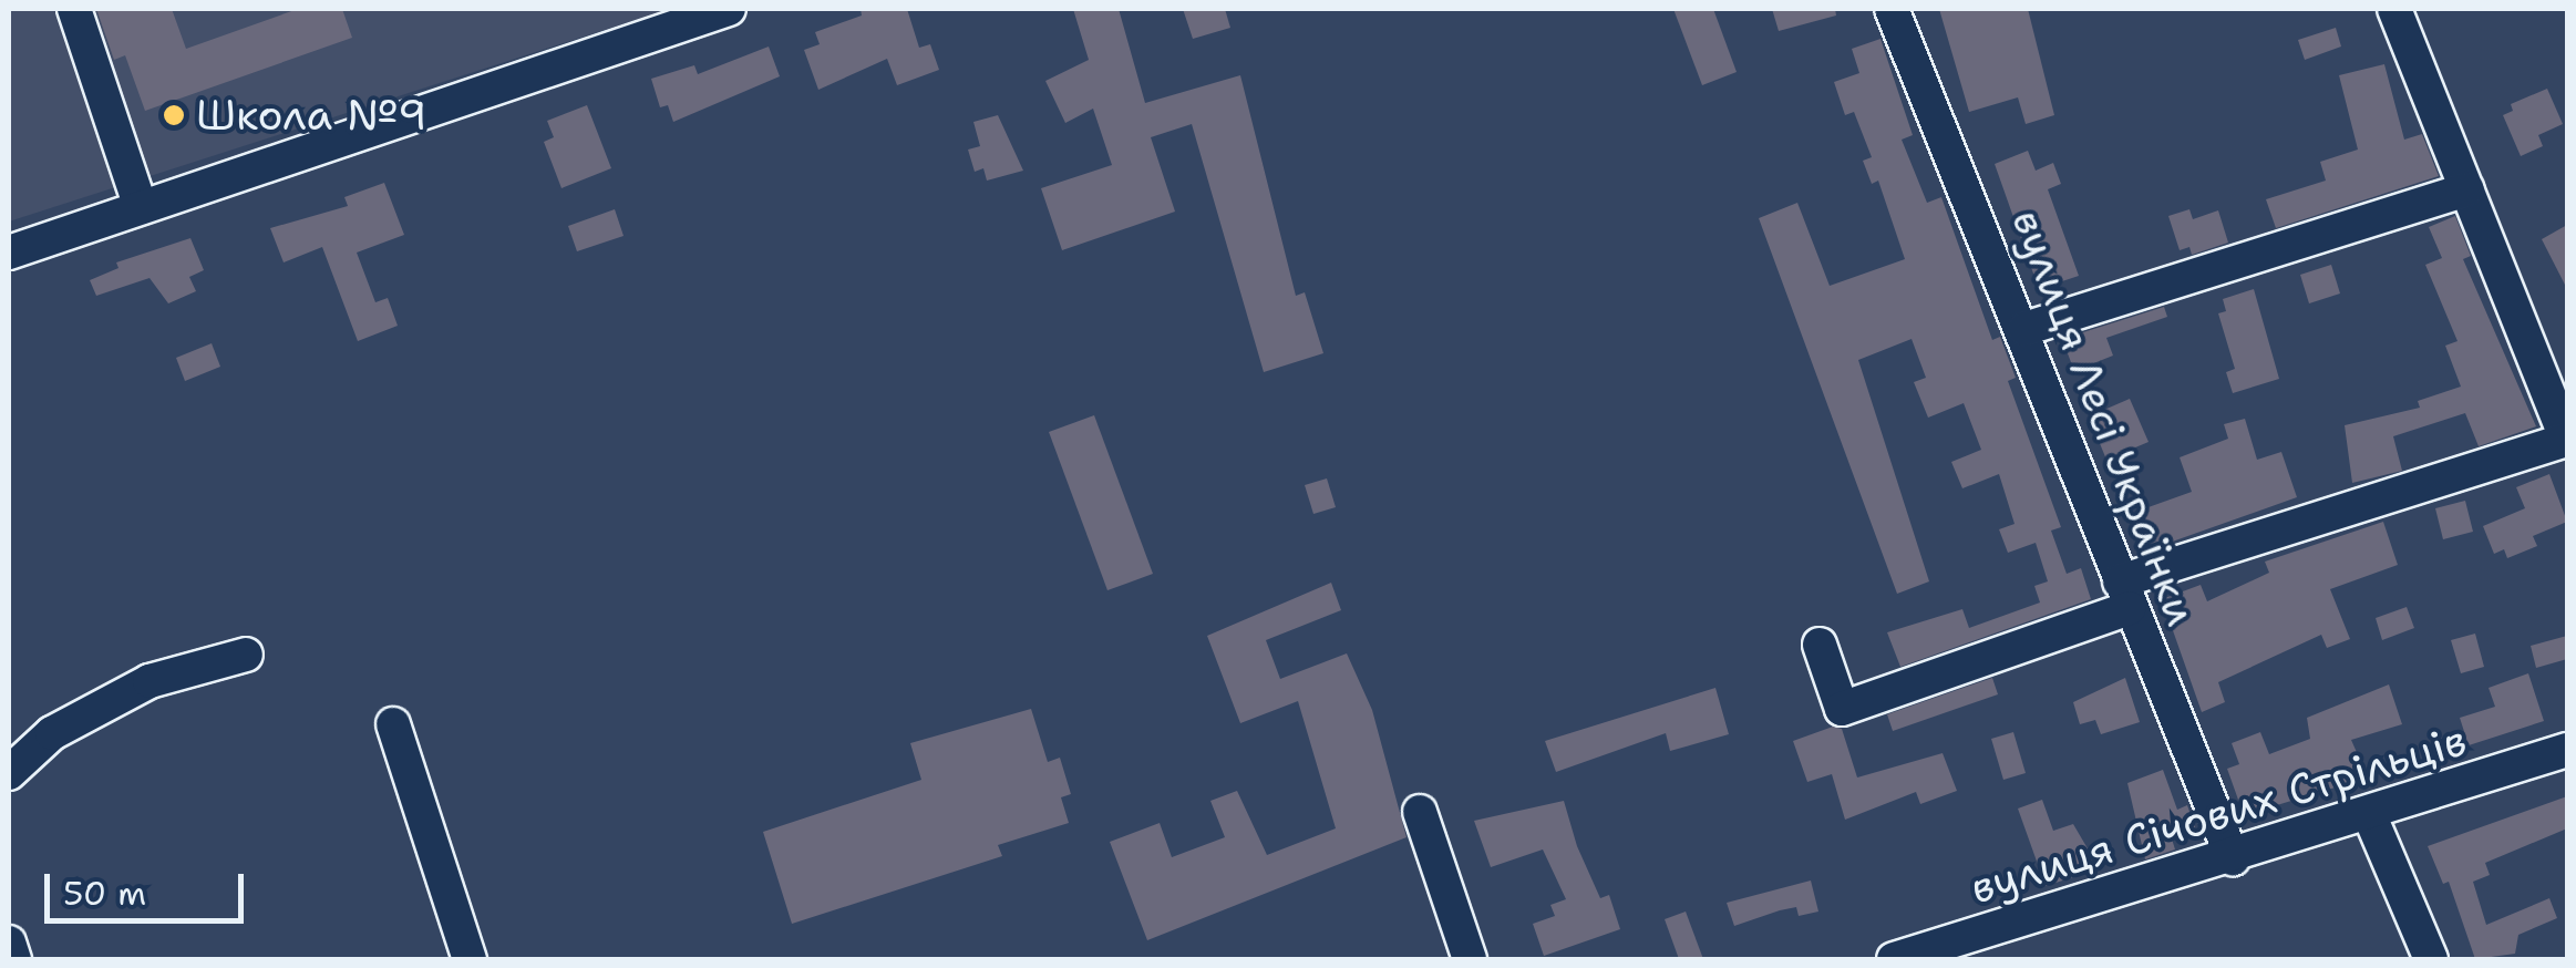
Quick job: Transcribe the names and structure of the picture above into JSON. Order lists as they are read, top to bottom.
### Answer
{
  "streets": {
    "street": ["вулиця Лесі Українки", "вулиця Січових Стрільців"]
  },
  "crossings": [
    ["вулиця Лесі Українки", "вулиця Січових Стрільців"]
  ],
  "places": ["Школа №9"],
  "scale_bar": "50 m"
}
